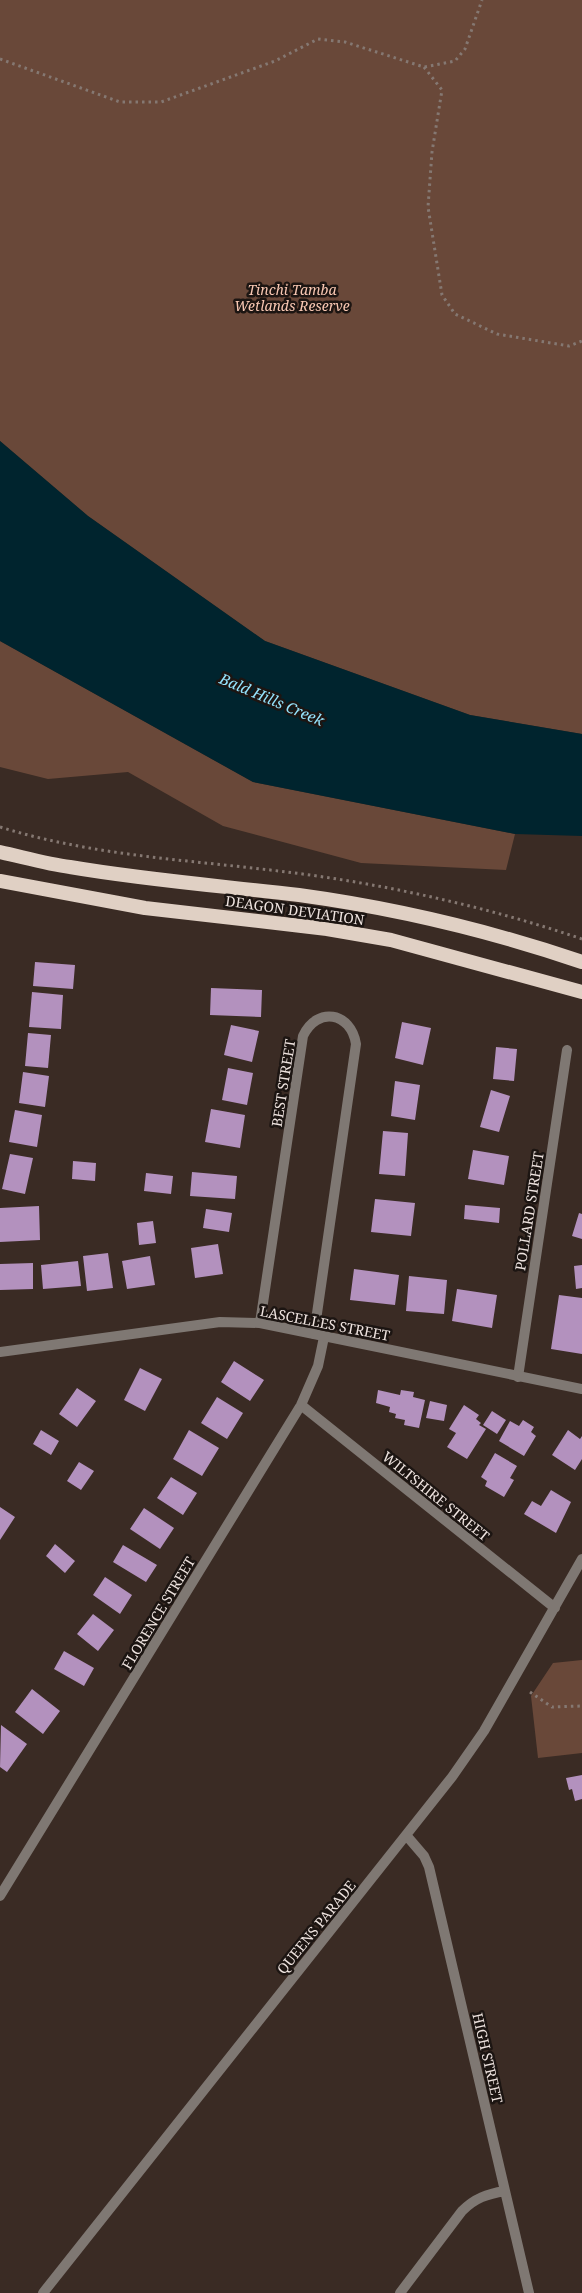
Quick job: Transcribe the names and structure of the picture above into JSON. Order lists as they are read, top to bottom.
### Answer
{
  "streets": {
    "highway": ["DEAGON DEVIATION"],
    "street": [
      "BEST STREET",
      "POLLARD STREET",
      "LASCELLES STREET",
      "WILTSHIRE STREET",
      "FLORENCE STREET",
      "QUEENS PARADE",
      "HIGH STREET"
    ]
  },
  "crossings": [
    ["BEST STREET", "LASCELLES STREET"],
    ["BEST STREET", "FLORENCE STREET"],
    ["POLLARD STREET", "LASCELLES STREET"],
    ["LASCELLES STREET", "FLORENCE STREET"],
    ["WILTSHIRE STREET", "FLORENCE STREET"],
    ["WILTSHIRE STREET", "QUEENS PARADE"],
    ["QUEENS PARADE", "HIGH STREET"]
  ],
  "water": ["Bald Hills Creek"],
  "parks": ["Tinchi Tamba Wetlands Reserve"]
}
